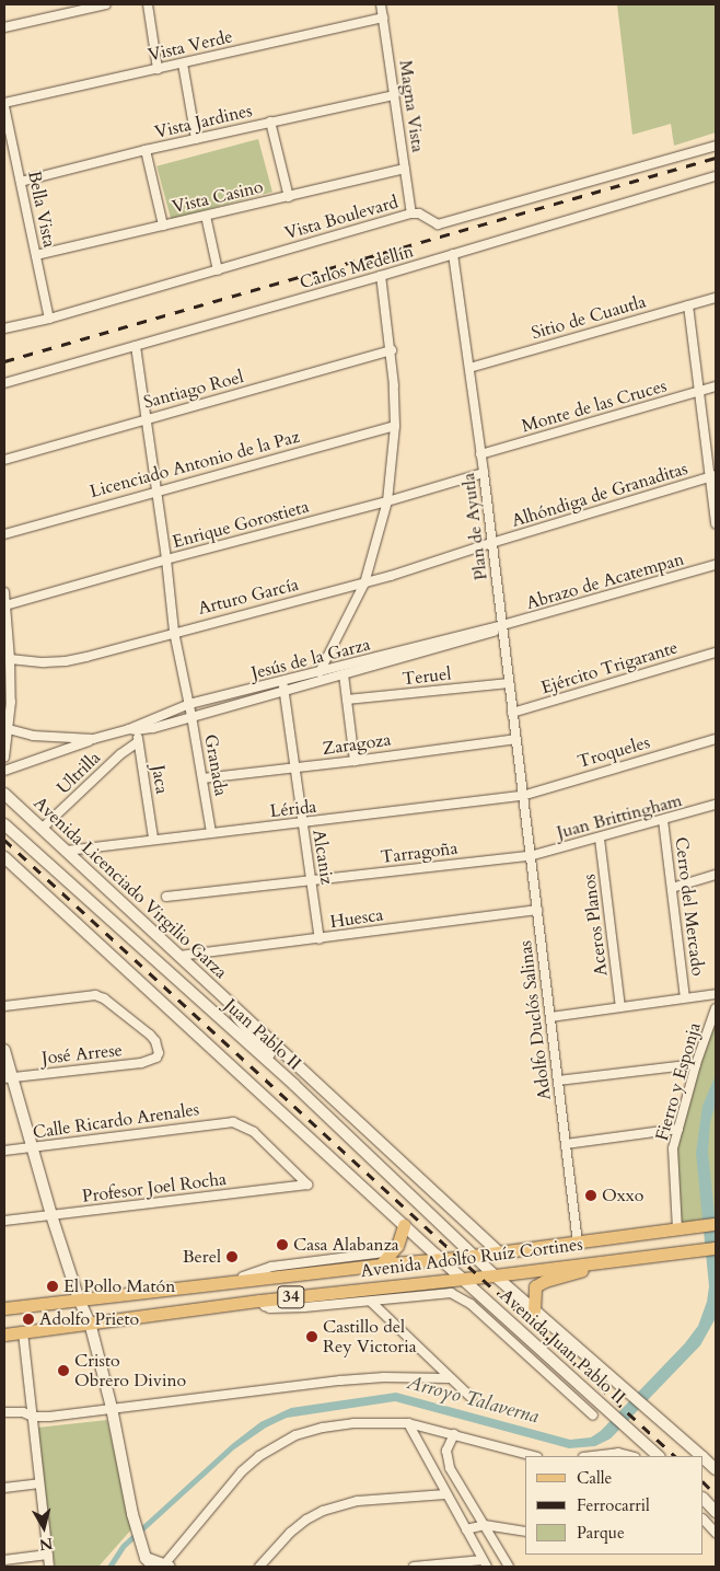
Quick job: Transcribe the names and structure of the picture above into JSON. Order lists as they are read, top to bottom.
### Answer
{
  "streets": {
    "main road": [
      "Avenida Licenciado Virgilio Garza",
      "Juan Pablo II",
      "Avenida Adolfo Ruíz Cortines",
      "34",
      "Avenida Juan Pablo II"
    ],
    "street": [
      "Vista Verde",
      "Magna Vista",
      "Vista Jardines",
      "Vista Casino",
      "Bella Vista",
      "Vista Boulevard",
      "Carlos Medellín",
      "Sitio de Cuautla",
      "Santiago Roel",
      "Monte de las Cruces",
      "Licenciado Antonio de la Paz",
      "Alhóndiga de Granaditas",
      "Enrique Gorostieta",
      "Plan de Ayutla",
      "Abrazo de Acatempan",
      "Arturo García",
      "Jesús de la Garza",
      "Ejército Trigarante",
      "Teruel",
      "Zaragoza",
      "Troqueles",
      "Granada",
      "Ultrilla",
      "Jaca",
      "Lérida",
      "Juan Brittingham",
      "Tarragoña",
      "Alcaniz",
      "Cerro del Mercado",
      "Huesca",
      "Aceros Planos",
      "Adolfo Duclós Salinas",
      "José Arrese",
      "Fierro y Esponja",
      "Calle Ricardo Arenales",
      "Profesor Joel Rocha"
    ]
  },
  "crossings": [
    ["Vista Verde", "Magna Vista"],
    ["Vista Verde", "Bella Vista"],
    ["Magna Vista", "Vista Jardines"],
    ["Magna Vista", "Vista Casino"],
    ["Magna Vista", "Vista Boulevard"],
    ["Vista Jardines", "Bella Vista"],
    ["Vista Casino", "Bella Vista"],
    ["Bella Vista", "Vista Boulevard"],
    ["Carlos Medellín", "Plan de Ayutla"],
    ["Carlos Medellín", "Granada"],
    ["Sitio de Cuautla", "Plan de Ayutla"],
    ["Santiago Roel", "Granada"],
    ["Monte de las Cruces", "Plan de Ayutla"],
    ["Licenciado Antonio de la Paz", "Granada"],
    ["Alhóndiga de Granaditas", "Plan de Ayutla"],
    ["Alhóndiga de Granaditas", "Arturo García"],
    ["Enrique Gorostieta", "Plan de Ayutla"],
    ["Enrique Gorostieta", "Granada"],
    ["Plan de Ayutla", "Abrazo de Acatempan"],
    ["Plan de Ayutla", "Arturo García"],
    ["Plan de Ayutla", "Jesús de la Garza"],
    ["Plan de Ayutla", "Ejército Trigarante"],
    ["Plan de Ayutla", "Teruel"],
    ["Plan de Ayutla", "Zaragoza"],
    ["Plan de Ayutla", "Troqueles"],
    ["Plan de Ayutla", "Lérida"],
    ["Plan de Ayutla", "Adolfo Duclós Salinas"],
    ["Abrazo de Acatempan", "Jesús de la Garza"],
    ["Arturo García", "Granada"],
    ["Jesús de la Garza", "Granada"],
    ["Jesús de la Garza", "Jaca"],
    ["Jesús de la Garza", "Alcaniz"],
    ["Zaragoza", "Granada"],
    ["Zaragoza", "Alcaniz"],
    ["Troqueles", "Lérida"],
    ["Troqueles", "Adolfo Duclós Salinas"],
    ["Granada", "Lérida"],
    ["Ultrilla", "Jaca"],
    ["Ultrilla", "Avenida Licenciado Virgilio Garza"],
    ["Jaca", "Lérida"],
    ["Lérida", "Alcaniz"],
    ["Lérida", "Avenida Licenciado Virgilio Garza"],
    ["Lérida", "Adolfo Duclós Salinas"],
    ["Juan Brittingham", "Tarragoña"],
    ["Juan Brittingham", "Cerro del Mercado"],
    ["Juan Brittingham", "Aceros Planos"],
    ["Juan Brittingham", "Adolfo Duclós Salinas"],
    ["Tarragoña", "Alcaniz"],
    ["Tarragoña", "Adolfo Duclós Salinas"],
    ["Alcaniz", "Huesca"],
    ["Avenida Licenciado Virgilio Garza", "Huesca"],
    ["Avenida Licenciado Virgilio Garza", "Avenida Adolfo Ruíz Cortines"],
    ["Huesca", "Adolfo Duclós Salinas"],
    ["Adolfo Duclós Salinas", "Avenida Adolfo Ruíz Cortines"],
    ["Juan Pablo II", "Avenida Adolfo Ruíz Cortines"],
    ["Juan Pablo II", "Avenida Juan Pablo II"],
    ["Fierro y Esponja", "Avenida Adolfo Ruíz Cortines"],
    ["Calle Ricardo Arenales", "Profesor Joel Rocha"],
    ["Avenida Adolfo Ruíz Cortines", "Avenida Juan Pablo II"]
  ],
  "water": ["Arroyo Talaverna"],
  "places": [
    "Oxxo",
    "Casa Alabanza",
    "Berel",
    "El Pollo Matón",
    "Adolfo Prieto",
    "Castillo del Rey Victoria",
    "Cristo Obrero Divino"
  ],
  "legend": ["Calle", "Ferrocarril", "Parque"],
  "north": "bottom"
}
